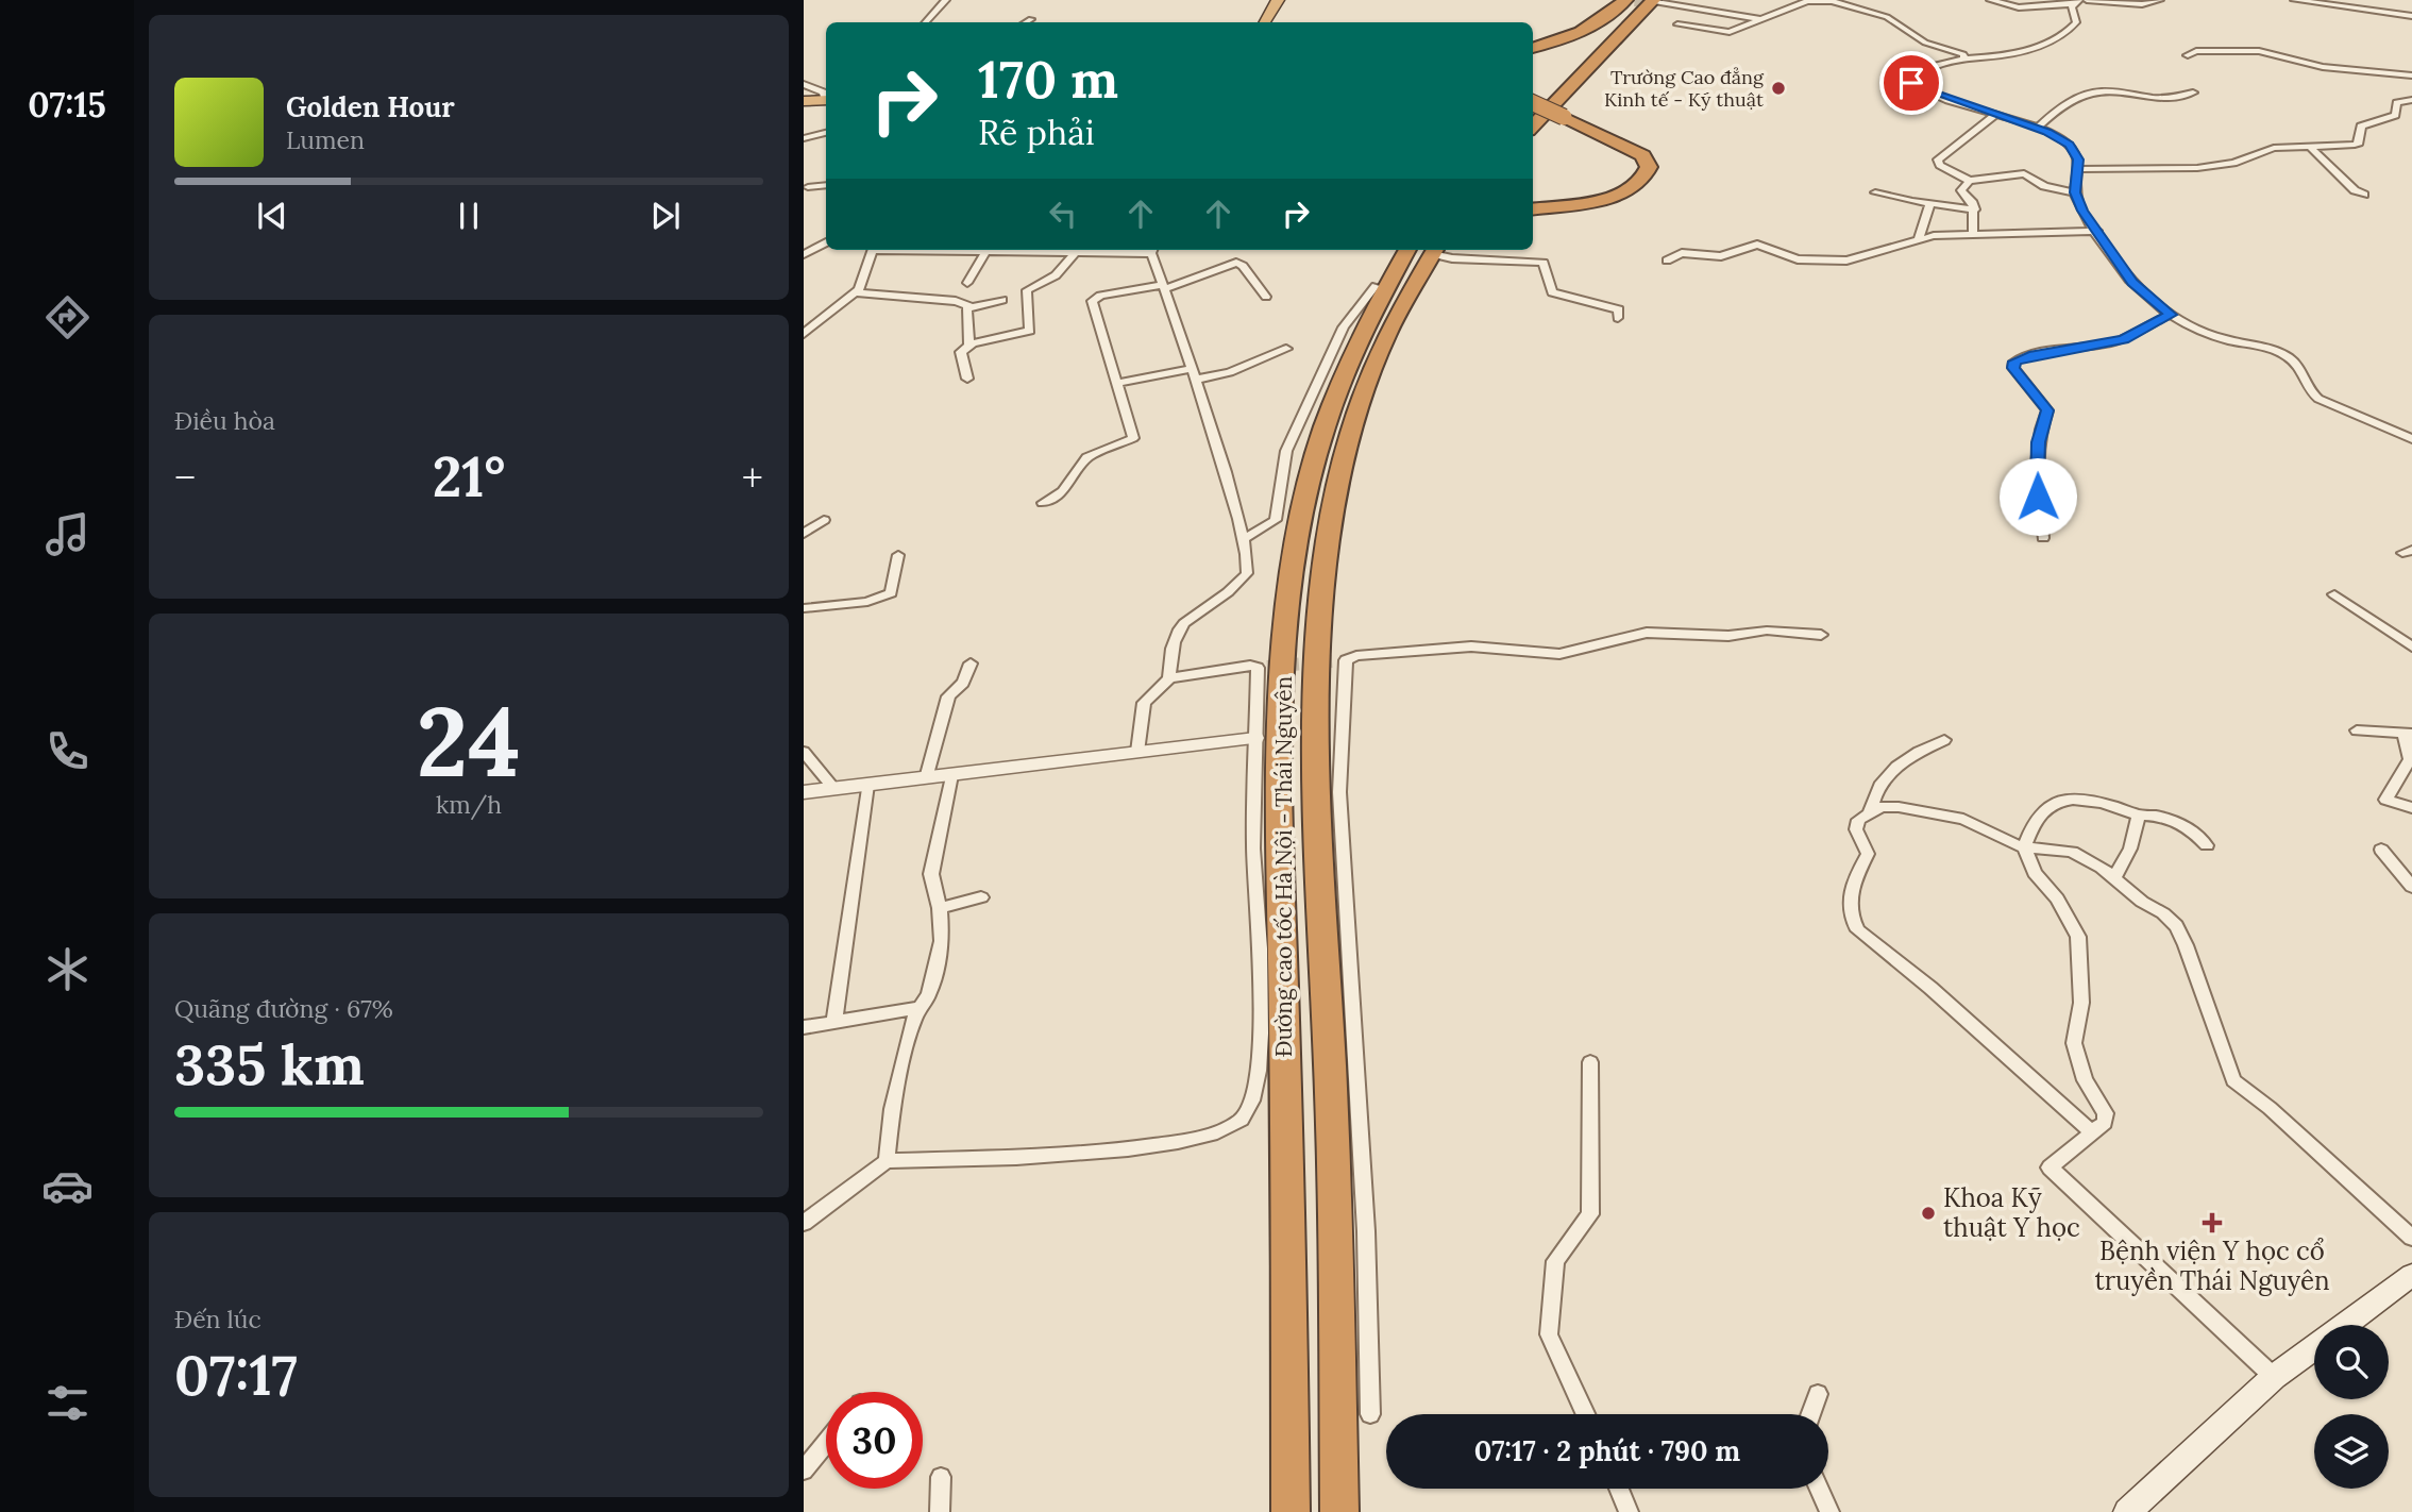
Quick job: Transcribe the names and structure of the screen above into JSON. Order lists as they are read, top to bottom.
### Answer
{
  "streets": {
    "highway": ["Đường cao tốc Hà Nội - Thái Nguyên"]
  },
  "places": {
    "other": ["Trường Cao đẳng Kinh tế - Kỹ thuật", "Khoa Kỹ thuật Y học"],
    "health": ["Bệnh viện Y học cổ truyền Thái Nguyên"]
  },
  "page": {
    "tabs": "07:15",
    "turn": ["170 m", "Rẽ phải"],
    "song": ["Golden Hour", "Lumen"],
    "tile": [
      "Điều hòa",
      ["24", "km/h"],
      ["Quãng đường · 67%", "335 km"],
      ["Đến lúc", "07:17"]
    ],
    "heat": ["−", "21°", "+"],
    "limit": "30",
    "trip": "07:17 · 2 phút · 790 m"
  }
}
